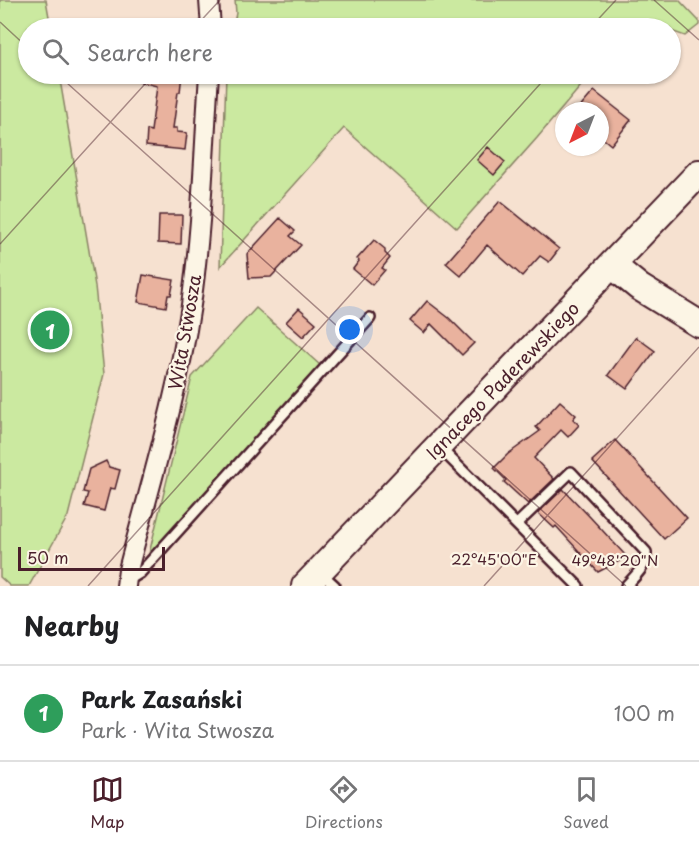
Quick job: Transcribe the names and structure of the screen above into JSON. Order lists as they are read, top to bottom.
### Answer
{
  "streets": {
    "street": ["Wita Stwosza", "Ignacego Paderewskiego"]
  },
  "scale_bar": "50 m",
  "north": "bottom left",
  "page": {
    "search": "Search here",
    "pins": "1",
    "scale": "50 m",
    "heading": "Nearby",
    "list": [
      {
        "mark": "1",
        "name": "Park Zasański",
        "note": "Park · Wita Stwosza",
        "value": "100 m"
      }
    ],
    "nav": ["Map", "Directions", "Saved"]
  },
  "coordinates": ["22°45'00\"E", "49°48'20\"N"]
}
